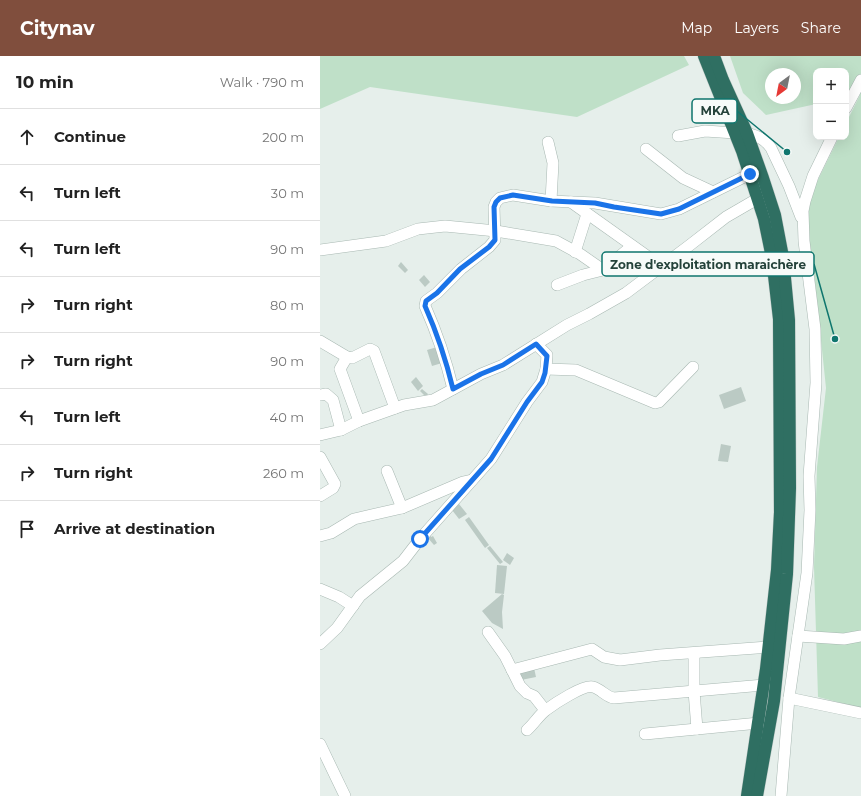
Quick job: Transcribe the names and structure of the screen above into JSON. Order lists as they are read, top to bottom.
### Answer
{
  "places": ["MKA", "Zone d'exploitation maraichère"],
  "north": "bottom left",
  "page": {
    "header": "Citynav",
    "nav": ["Map", "Layers", "Share"],
    "heading": ["10 min", "Walk · 790 m"],
    "map_buttons": ["+", "−"],
    "list": [
      ["Continue", "200 m"],
      ["Turn left", "30 m"],
      ["Turn left", "90 m"],
      ["Turn right", "80 m"],
      ["Turn right", "90 m"],
      ["Turn left", "40 m"],
      ["Turn right", "260 m"],
      "Arrive at destination"
    ]
  }
}
